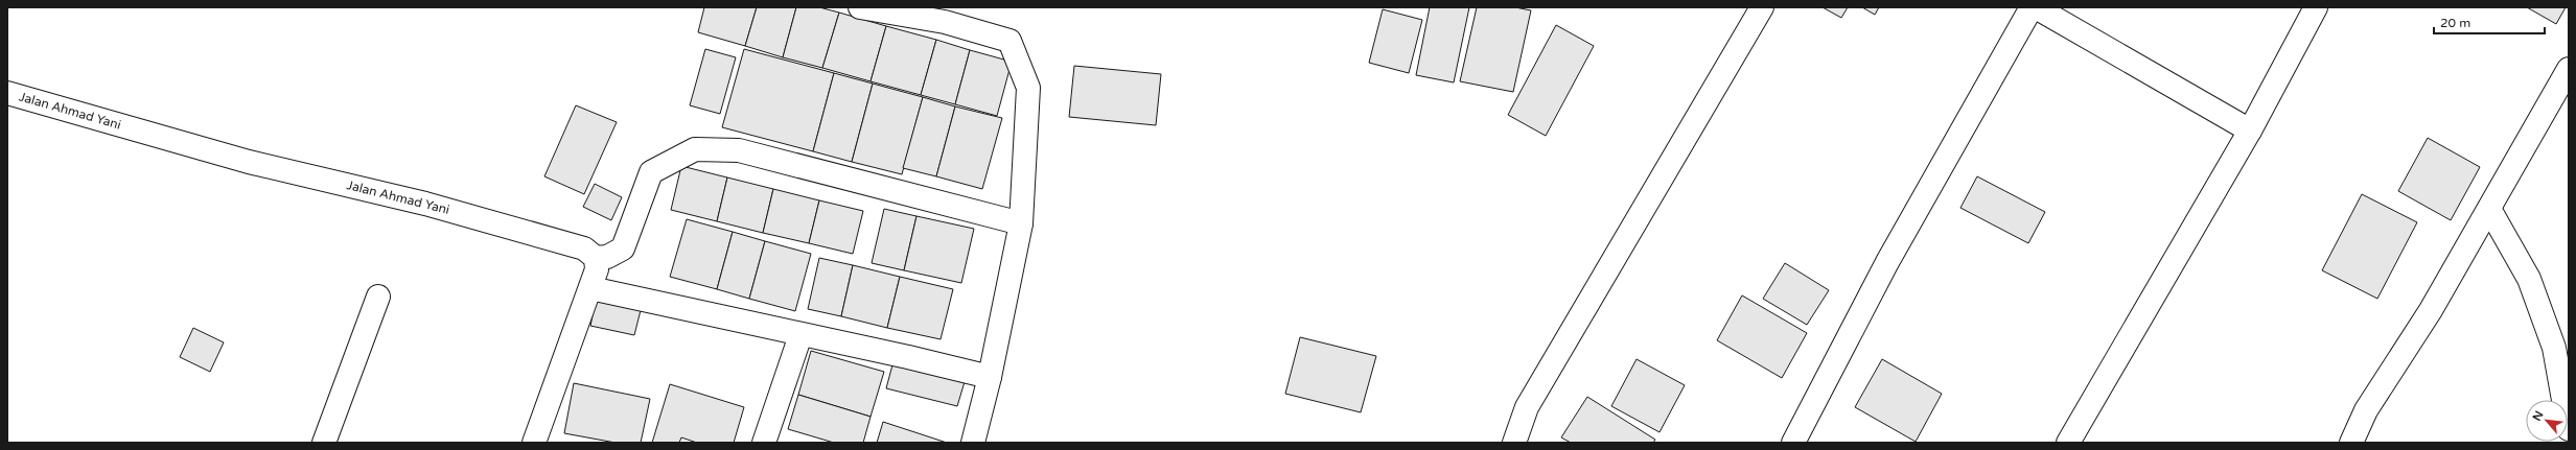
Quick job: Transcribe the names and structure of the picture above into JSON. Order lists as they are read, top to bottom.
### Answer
{
  "streets": {
    "street": ["Jalan Ahmad Yani"]
  },
  "scale_bar": "20 m",
  "north": "top left"
}
